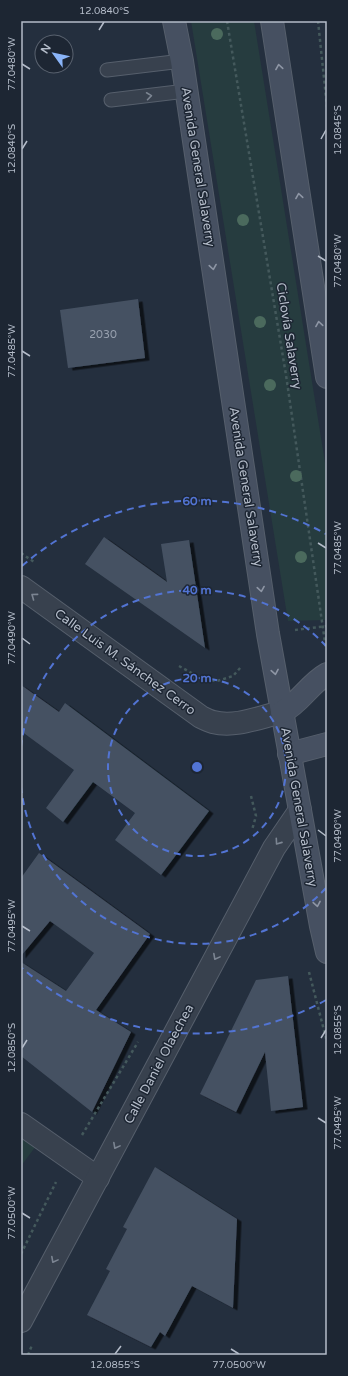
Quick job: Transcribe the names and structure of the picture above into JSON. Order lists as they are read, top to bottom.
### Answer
{
  "streets": {
    "main road": ["Avenida General Salaverry"],
    "street": ["Calle Luis M. Sánchez Cerro", "Calle Daniel Olaechea"],
    "path": ["Ciclovía Salaverry"]
  },
  "crossings": [
    ["Avenida General Salaverry", "Calle Luis M. Sánchez Cerro"],
    ["Avenida General Salaverry", "Calle Daniel Olaechea"]
  ],
  "one_way": ["Calle Luis M. Sánchez Cerro", "Calle Daniel Olaechea"],
  "house_numbers": ["2030"],
  "north": "top left",
  "coordinates": [
    "12.0840°S",
    "77.0480°W",
    "12.0845°S",
    "77.0485°W",
    "77.0490°W",
    "77.0495°W",
    "12.0855°S",
    "12.0850°S",
    "77.0500°W"
  ],
  "rings": ["60 m", "40 m", "20 m"]
}
